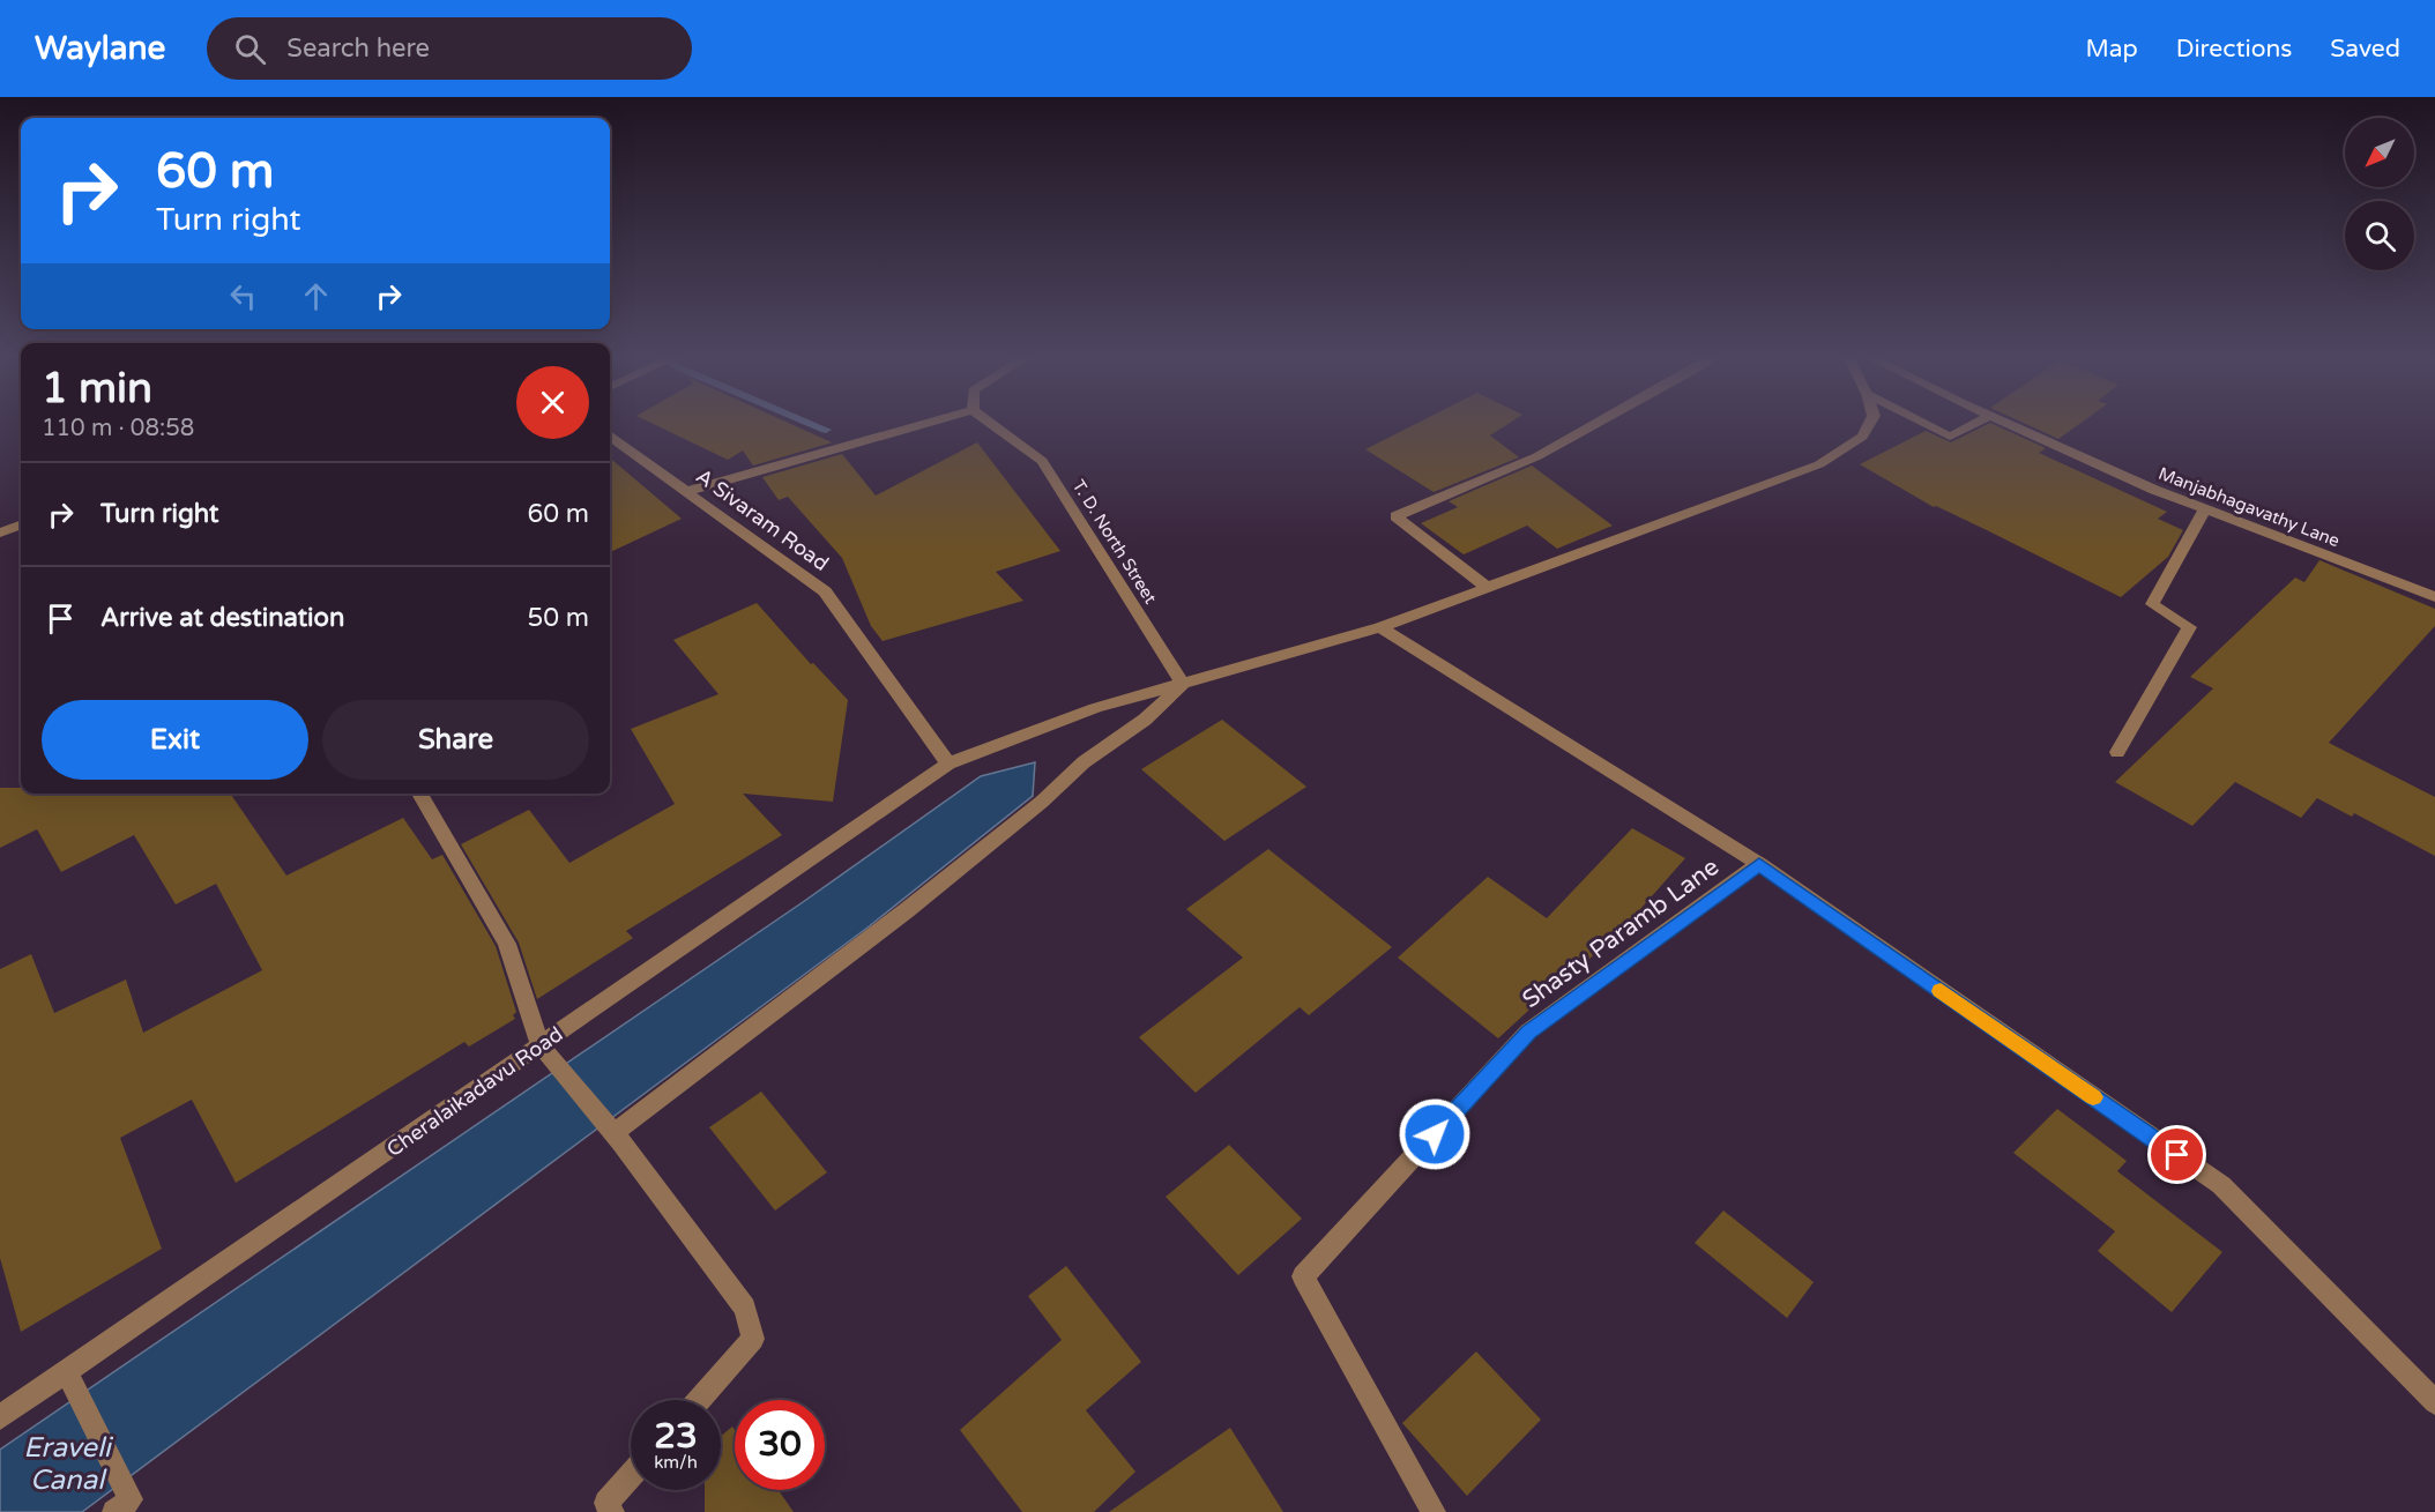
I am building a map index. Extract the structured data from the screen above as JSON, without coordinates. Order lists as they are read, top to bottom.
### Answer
{
  "streets": {
    "street": [
      "Manjabhagavathy Lane",
      "A Sivaram Road",
      "T. D. North Street",
      "Shasty Paramb Lane",
      "Cheralaikadavu Road"
    ]
  },
  "crossings": [
    ["A Sivaram Road", "Cheralaikadavu Road"],
    ["T. D. North Street", "Cheralaikadavu Road"]
  ],
  "water": ["Eraveli Canal"],
  "north": "bottom left",
  "page": {
    "header": "Waylane",
    "search": "Search here",
    "nav": ["Map", "Directions", "Saved"],
    "turn": ["60 m", "Turn right"],
    "heading": ["1 min", "110 m · 08:58"],
    "list": [
      {
        "name": "Turn right",
        "value": "60 m"
      },
      {
        "name": "Arrive at destination",
        "value": "50 m"
      }
    ],
    "buttons": ["Exit", "Share"],
    "speed": "23 km/h",
    "limit": "30"
  }
}
